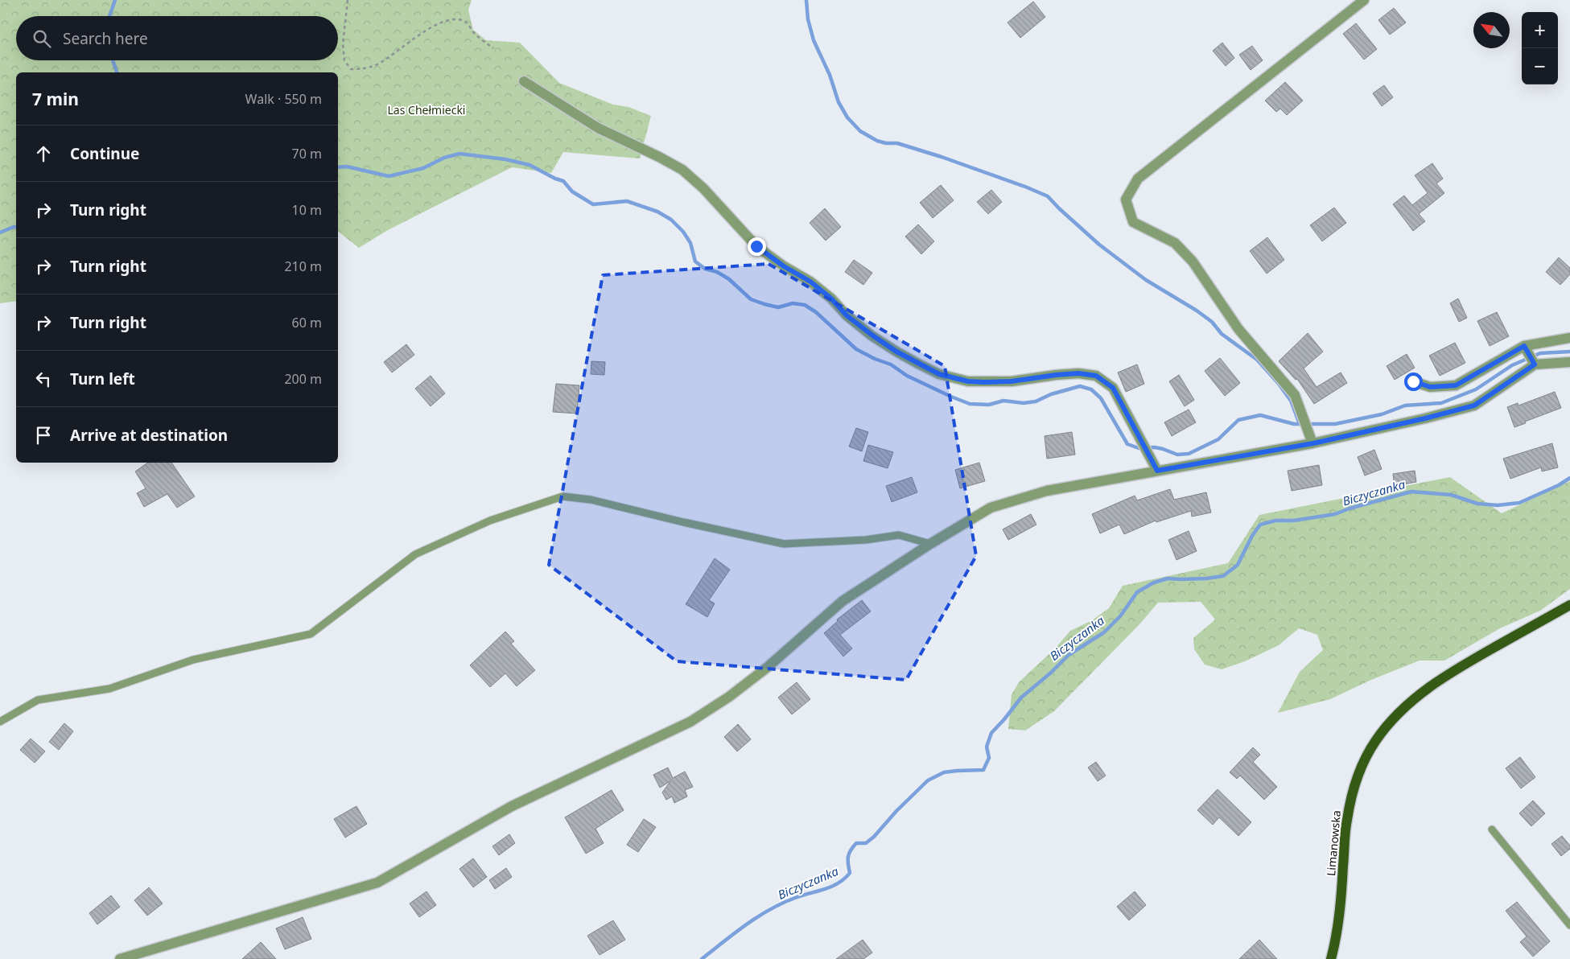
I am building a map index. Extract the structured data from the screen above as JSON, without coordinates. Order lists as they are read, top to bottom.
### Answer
{
  "streets": {
    "main road": ["Limanowska"]
  },
  "water": ["Biczyczanka"],
  "parks": ["Las Chełmiecki"],
  "north": "top left",
  "page": {
    "map_buttons": ["+", "−"],
    "search": "Search here",
    "heading": ["7 min", "Walk · 550 m"],
    "list": [
      ["Continue", "70 m"],
      ["Turn right", "10 m"],
      ["Turn right", "210 m"],
      ["Turn right", "60 m"],
      ["Turn left", "200 m"],
      "Arrive at destination"
    ]
  }
}
